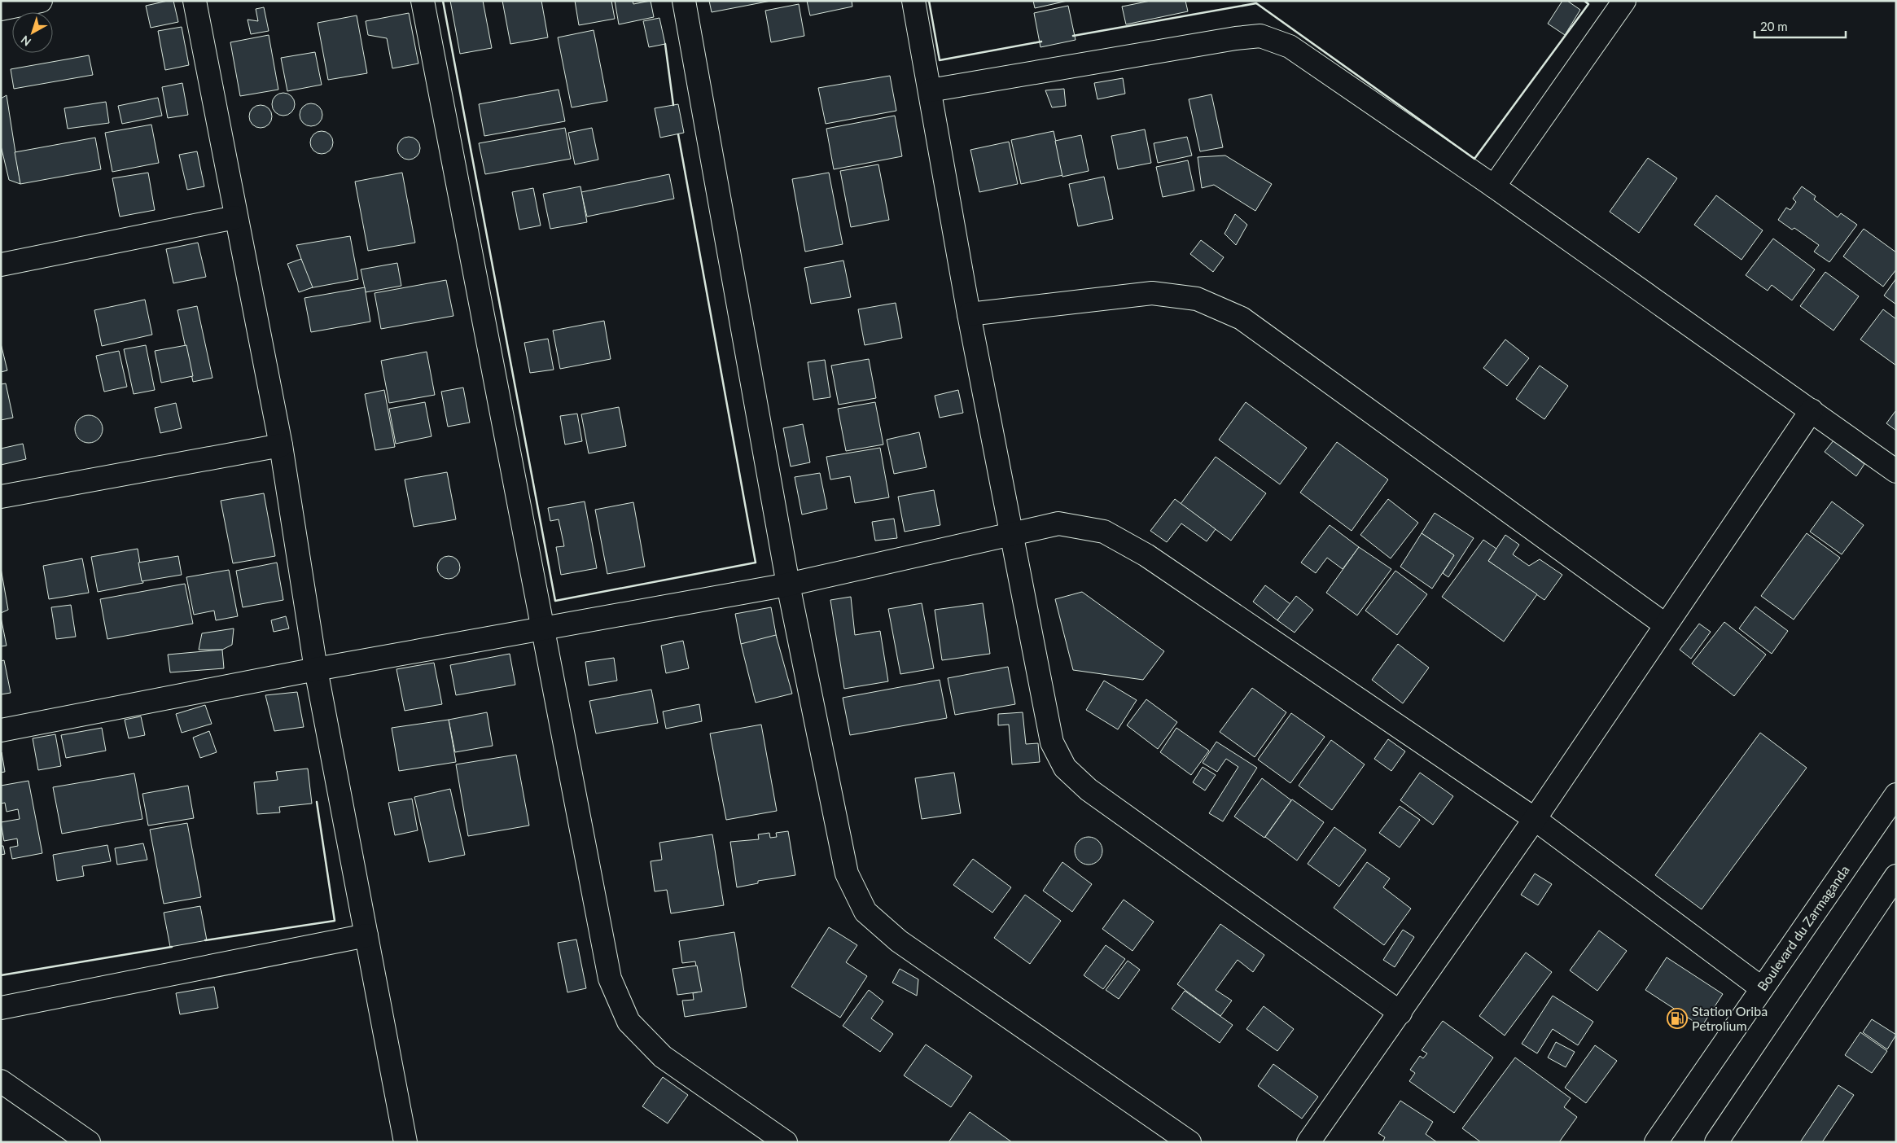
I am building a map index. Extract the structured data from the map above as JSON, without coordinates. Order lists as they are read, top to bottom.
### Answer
{
  "streets": {
    "street": ["Boulevard du Zarmaganda"]
  },
  "places": {
    "fuel station": ["Station Oriba Petrolium"]
  },
  "scale_bar": "20 m",
  "north": "bottom left"
}
